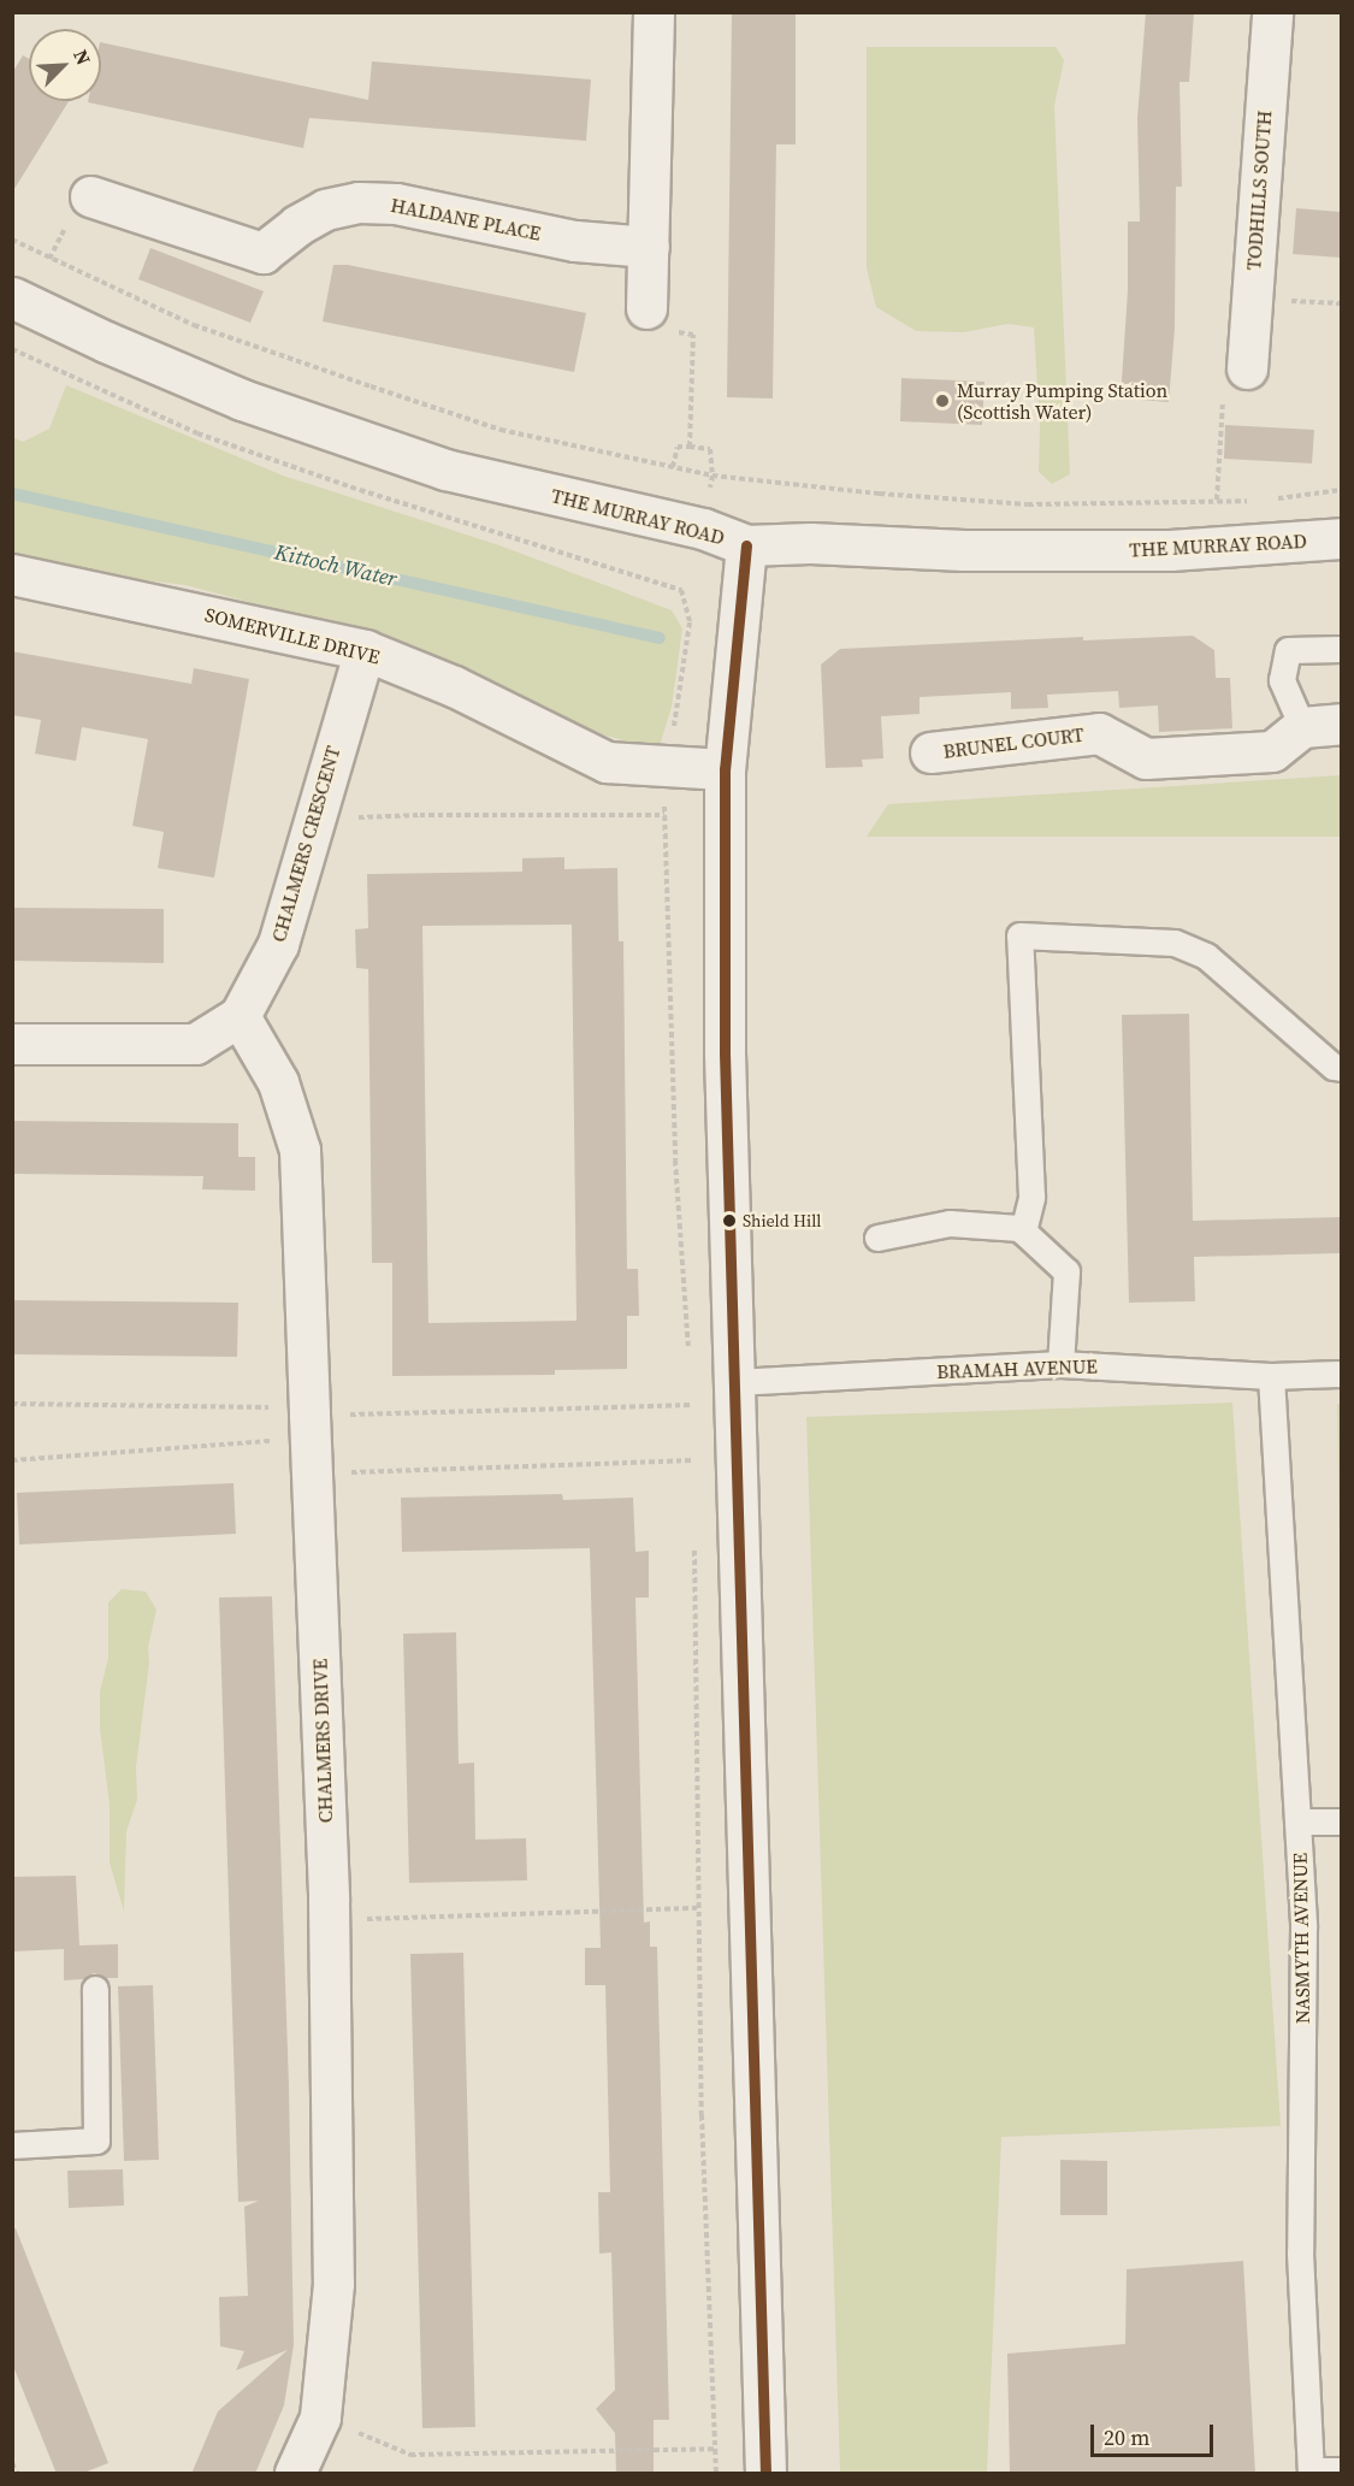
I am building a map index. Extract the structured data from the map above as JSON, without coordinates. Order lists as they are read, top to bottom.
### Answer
{
  "streets": {
    "street": [
      "TODHILLS SOUTH",
      "HALDANE PLACE",
      "THE MURRAY ROAD",
      "SOMERVILLE DRIVE",
      "BRUNEL COURT",
      "CHALMERS CRESCENT",
      "CHALMERS DRIVE"
    ],
    "lane": ["BRAMAH AVENUE", "NASMYTH AVENUE"]
  },
  "crossings": [
    ["SOMERVILLE DRIVE", "CHALMERS CRESCENT"],
    ["CHALMERS CRESCENT", "CHALMERS DRIVE"],
    ["BRAMAH AVENUE", "NASMYTH AVENUE"]
  ],
  "water": ["Kittoch Water"],
  "places": ["Murray Pumping Station (Scottish Water)", "Shield Hill"],
  "scale_bar": "20 m",
  "north": "top right"
}
